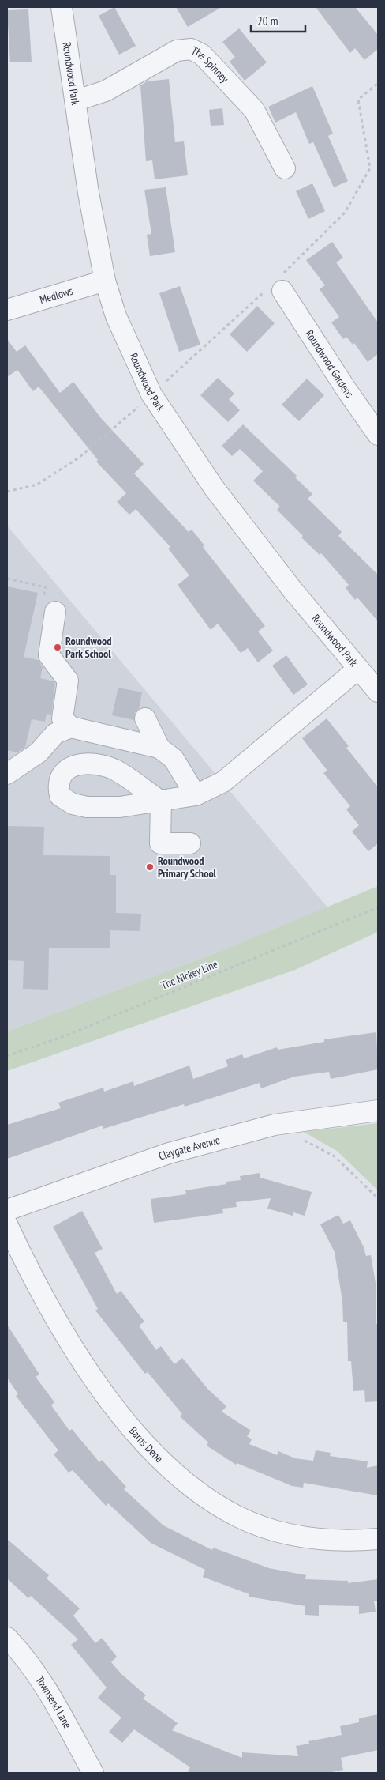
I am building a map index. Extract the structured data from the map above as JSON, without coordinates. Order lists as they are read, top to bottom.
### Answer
{
  "streets": {
    "street": [
      "The Spinney",
      "Roundwood Park",
      "Medlows",
      "Roundwood Gardens",
      "Claygate Avenue",
      "Barns Dene",
      "Townsend Lane"
    ],
    "path": ["The Nickey Line"]
  },
  "crossings": [
    ["The Spinney", "Roundwood Park"],
    ["Roundwood Park", "Medlows"]
  ],
  "places": ["Roundwood Park School", "Roundwood Primary School"],
  "scale_bar": "20 m"
}
